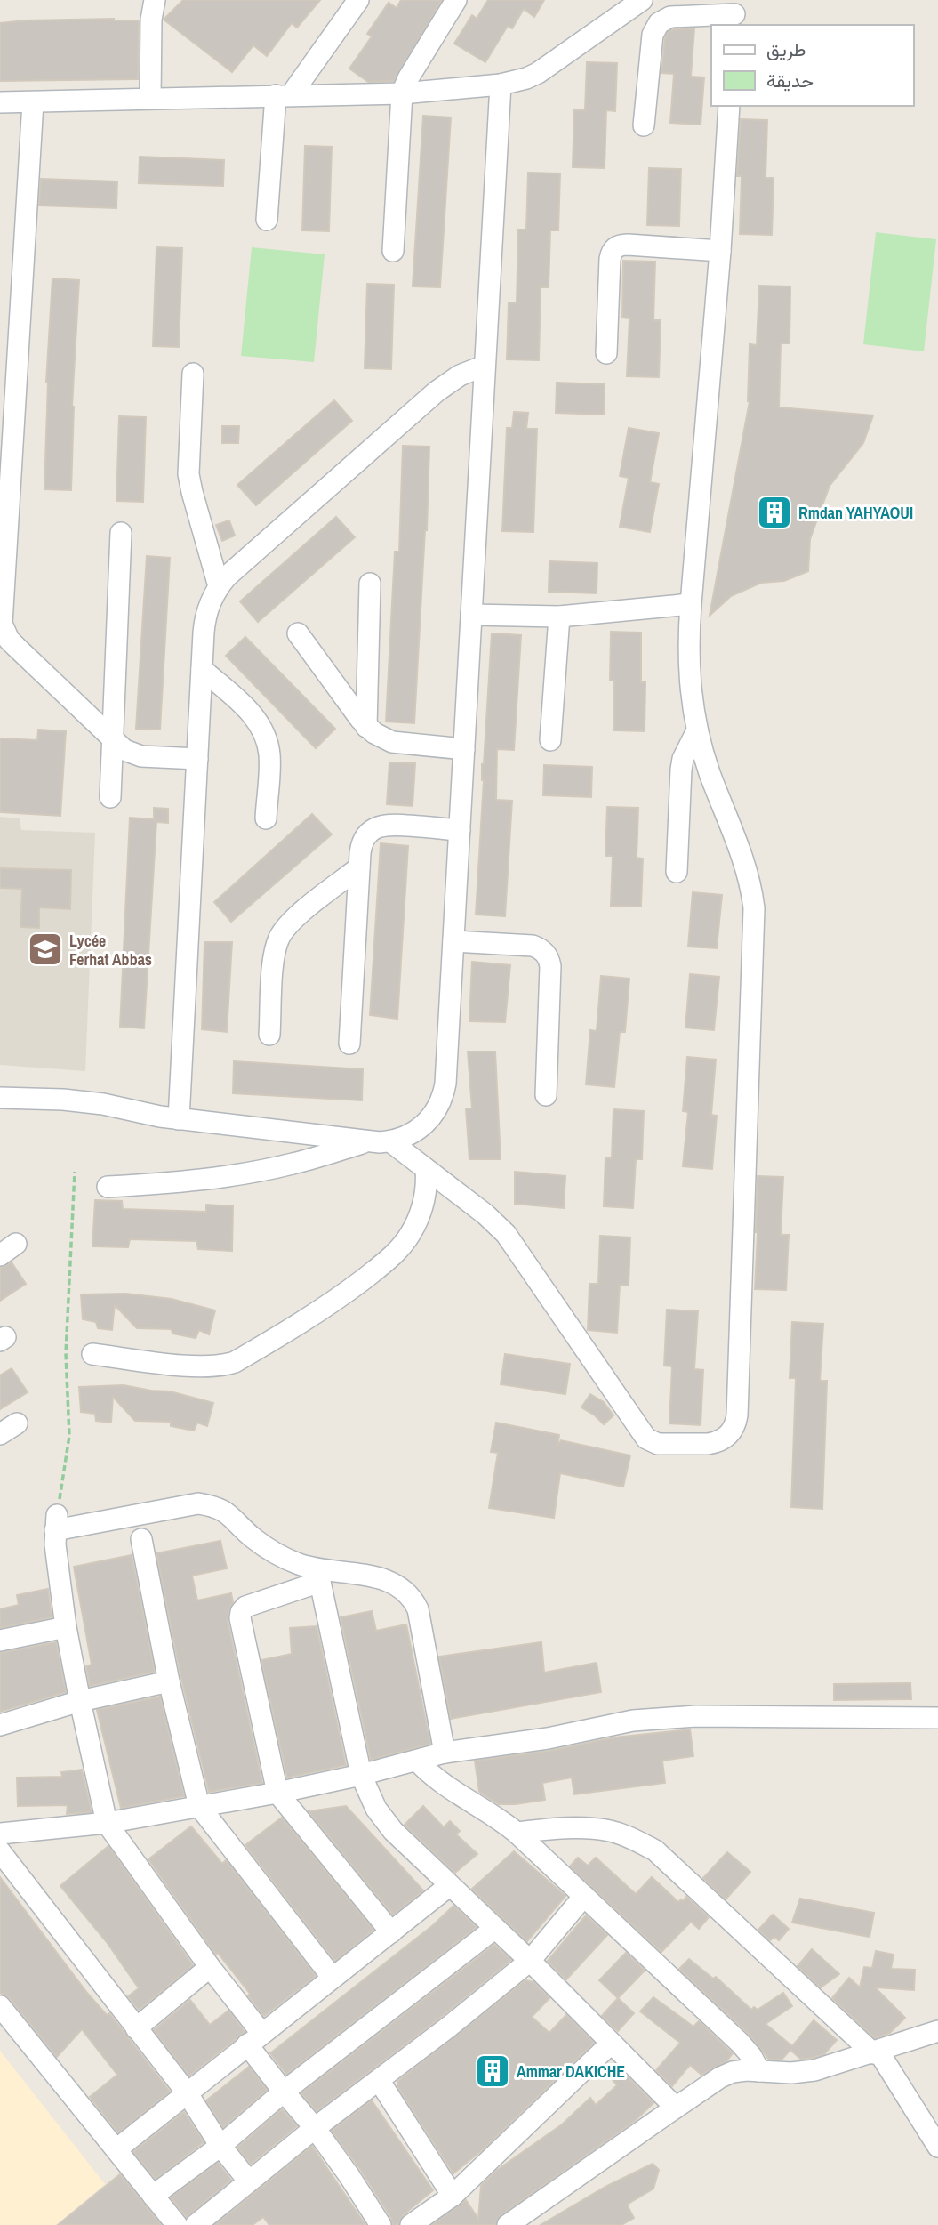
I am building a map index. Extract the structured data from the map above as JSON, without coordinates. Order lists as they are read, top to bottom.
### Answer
{
  "places": {
    "building": ["Rmdan YAHYAOUI", "Ammar DAKICHE"],
    "school or university": ["Lycée Ferhat Abbas"]
  },
  "legend": ["طريق", "حديقة"]
}
